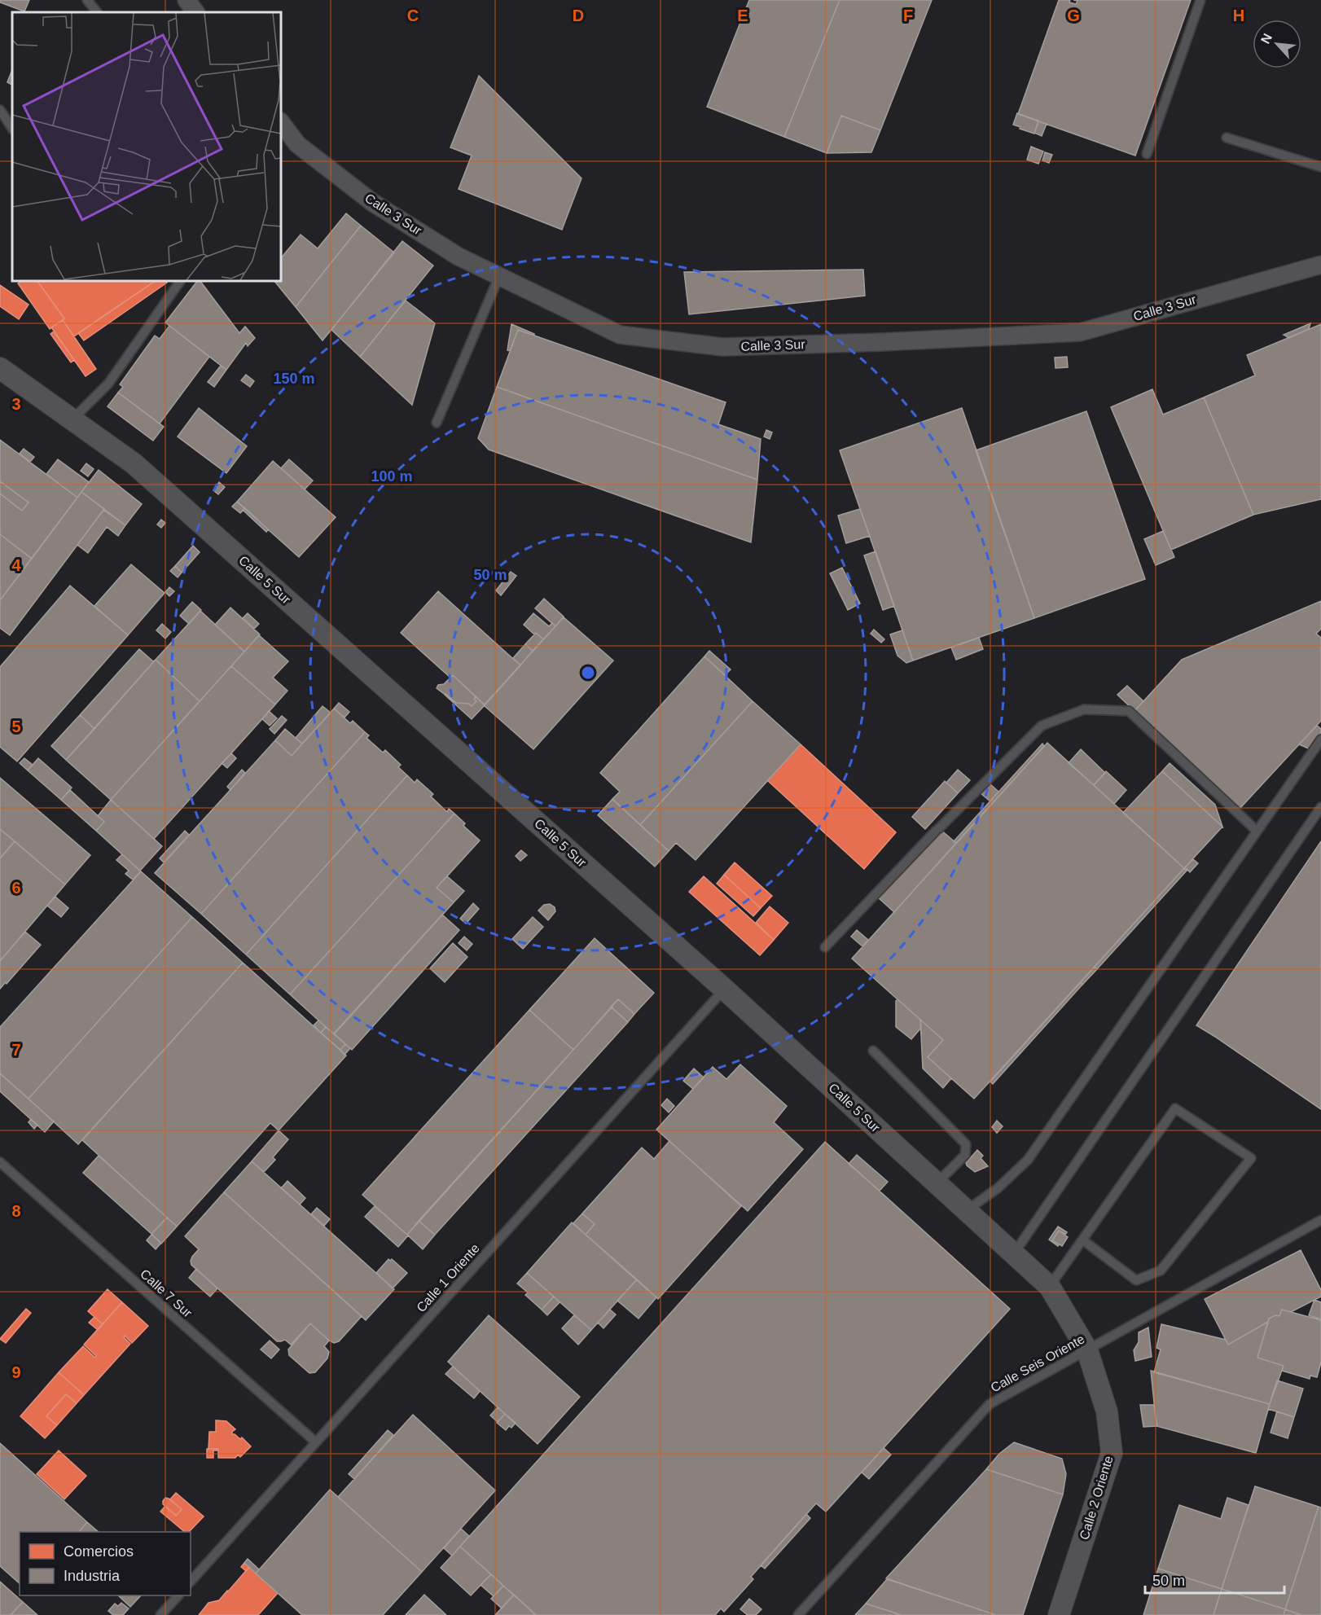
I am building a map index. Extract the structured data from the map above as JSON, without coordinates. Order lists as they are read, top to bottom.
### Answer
{
  "streets": {
    "street": ["Calle 3 Sur", "Calle 5 Sur", "Calle 2 Oriente"],
    "lane": ["Calle 1 Oriente", "Calle 7 Sur", "Calle Seis Oriente"]
  },
  "crossings": [
    ["Calle 5 Sur", "Calle 1 Oriente"],
    ["Calle 5 Sur", "Calle Seis Oriente"],
    ["Calle 5 Sur", "Calle 2 Oriente"],
    ["Calle 1 Oriente", "Calle 7 Sur"],
    ["Calle Seis Oriente", "Calle 2 Oriente"]
  ],
  "legend": ["Comercios", "Industria"],
  "scale_bar": "50 m",
  "north": "top left",
  "grid": {
    "columns": [
      "C",
      "D",
      "E",
      "F",
      "G",
      "H"
    ],
    "rows": [
      "3",
      "4",
      "5",
      "6",
      "7",
      "8",
      "9"
    ]
  },
  "rings": ["150 m", "100 m", "50 m"]
}
